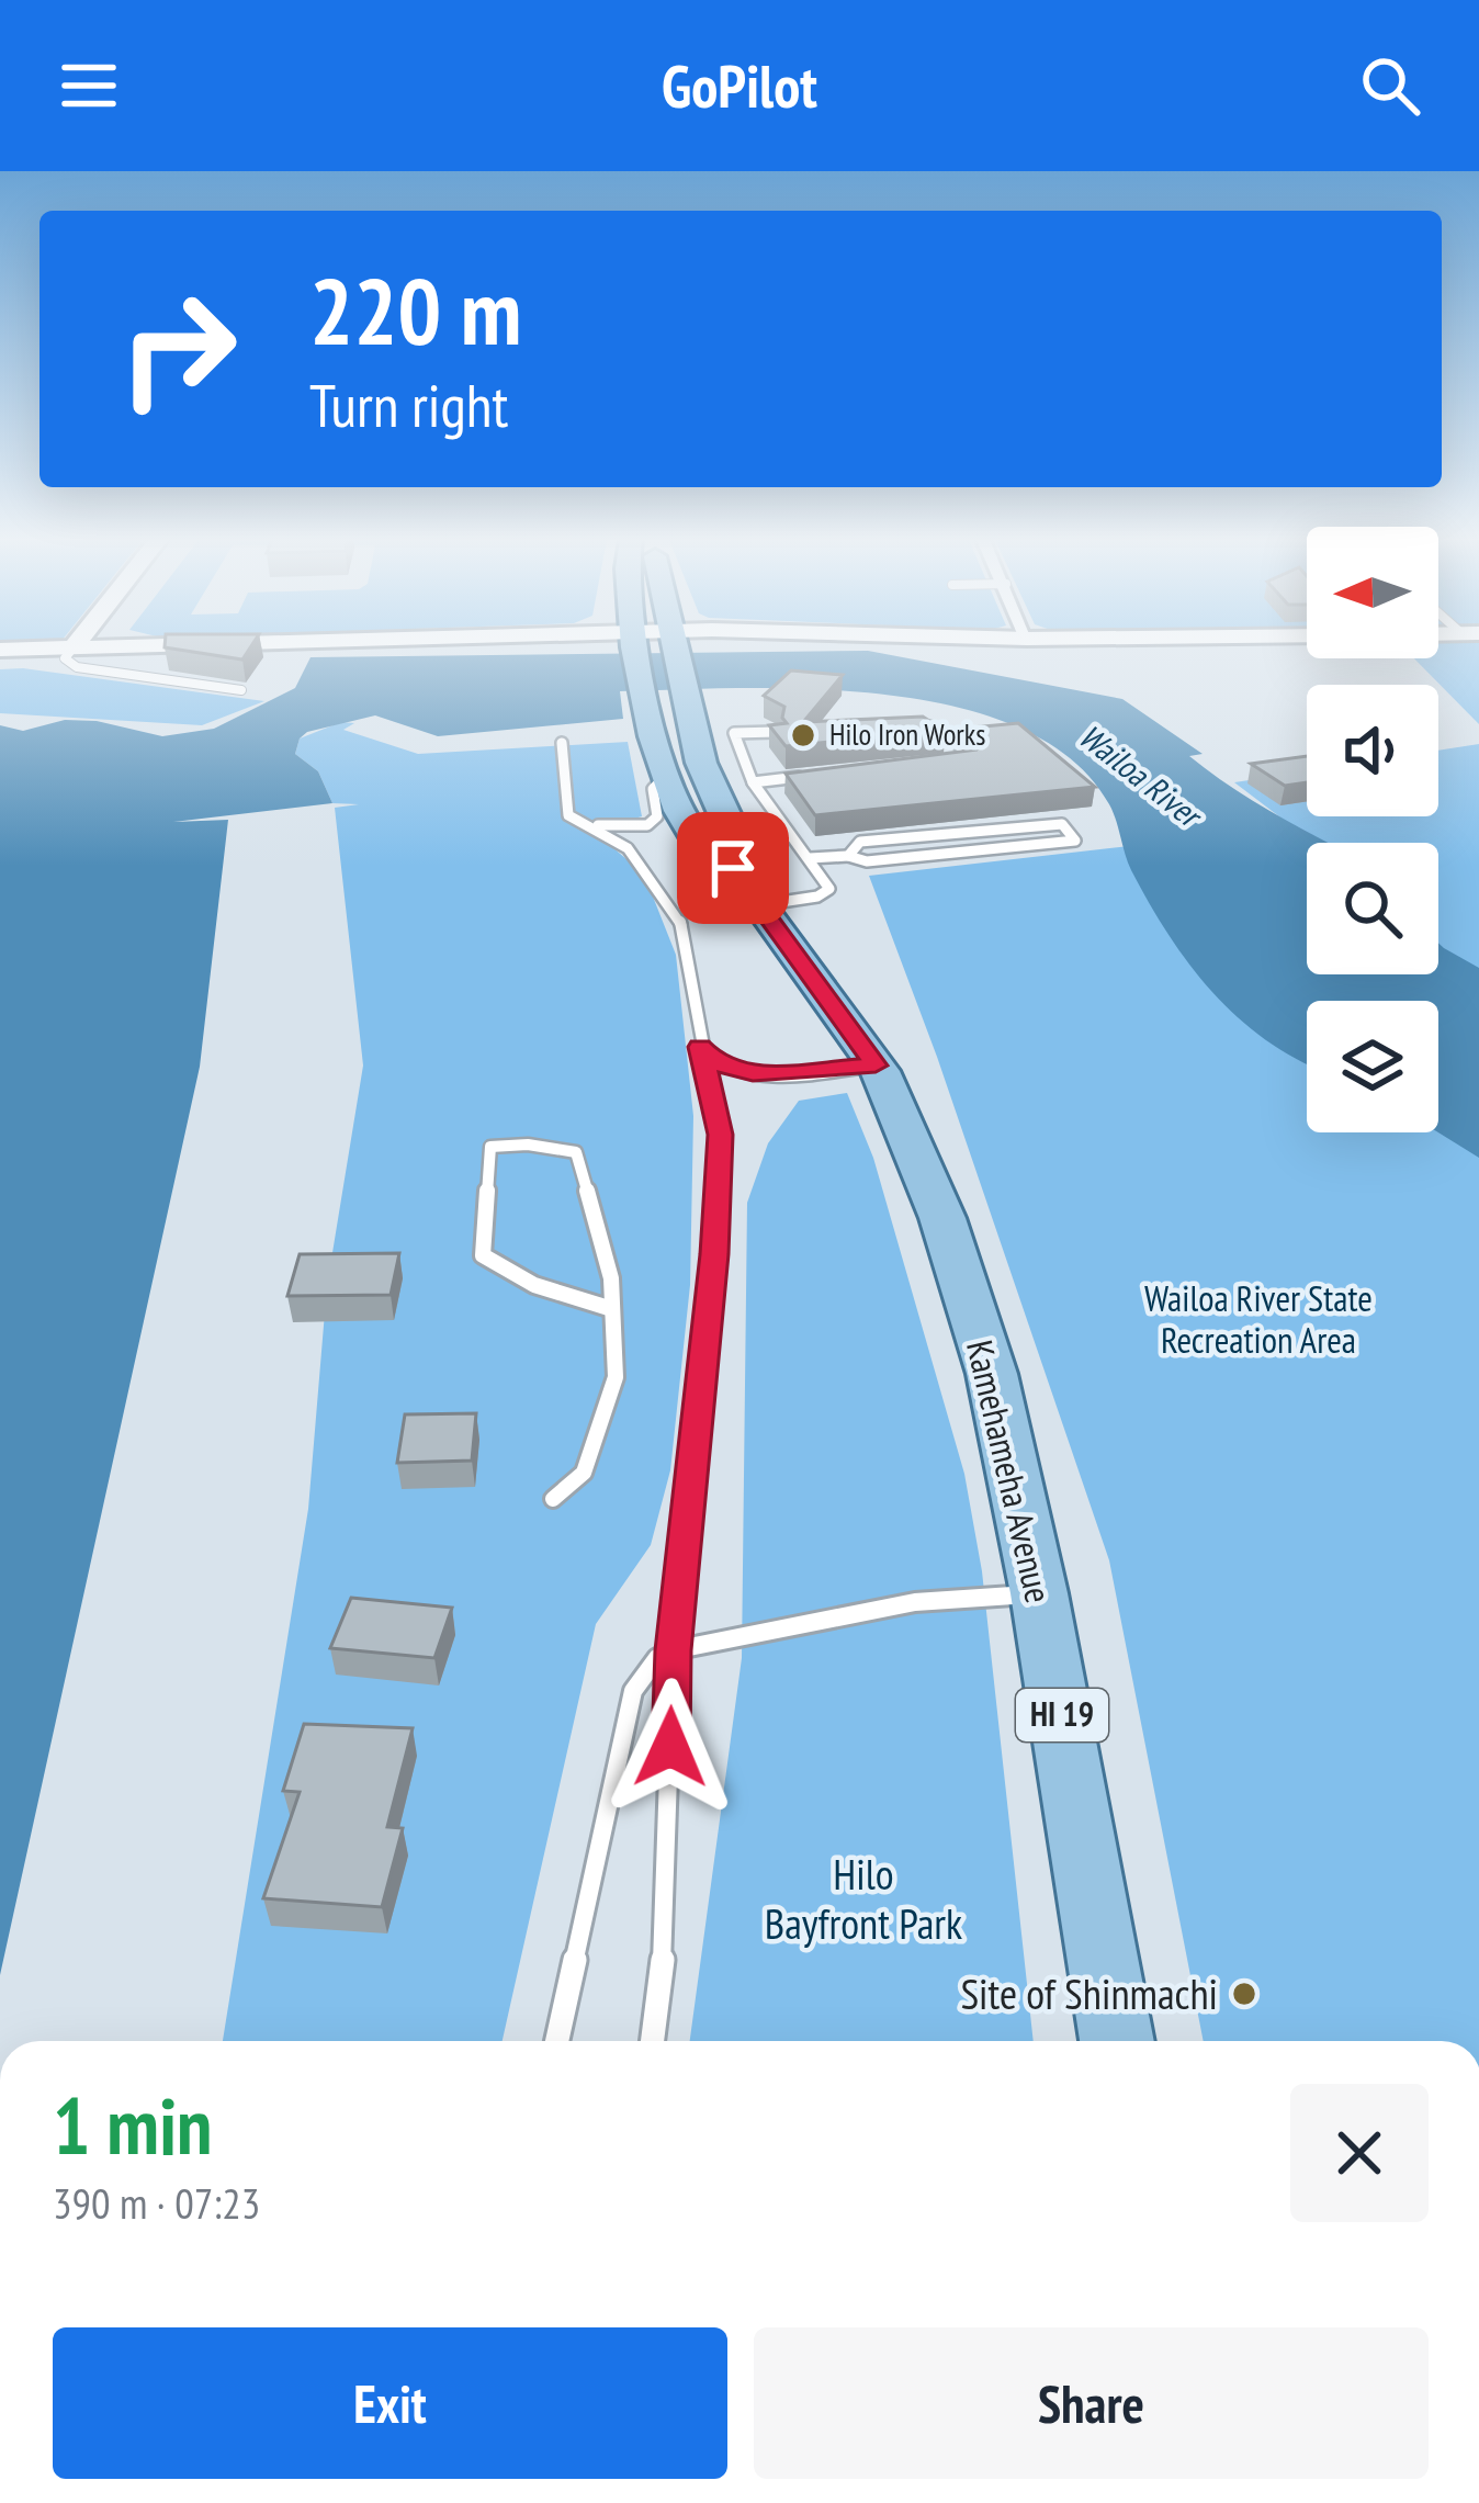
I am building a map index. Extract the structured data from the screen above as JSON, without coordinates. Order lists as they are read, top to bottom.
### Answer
{
  "streets": {
    "main road": ["Kamehameha Avenue", "HI 19"]
  },
  "water": ["Wailoa River"],
  "parks": ["Wailoa River State Recreation Area", "Hilo Bayfront Park"],
  "places": ["Hilo Iron Works", "Site of Shinmachi"],
  "north": "left",
  "page": {
    "header": "GoPilot",
    "turn": ["220 m", "Turn right"],
    "heading": ["1 min", "390 m · 07:23"],
    "buttons": ["Exit", "Share"]
  }
}
